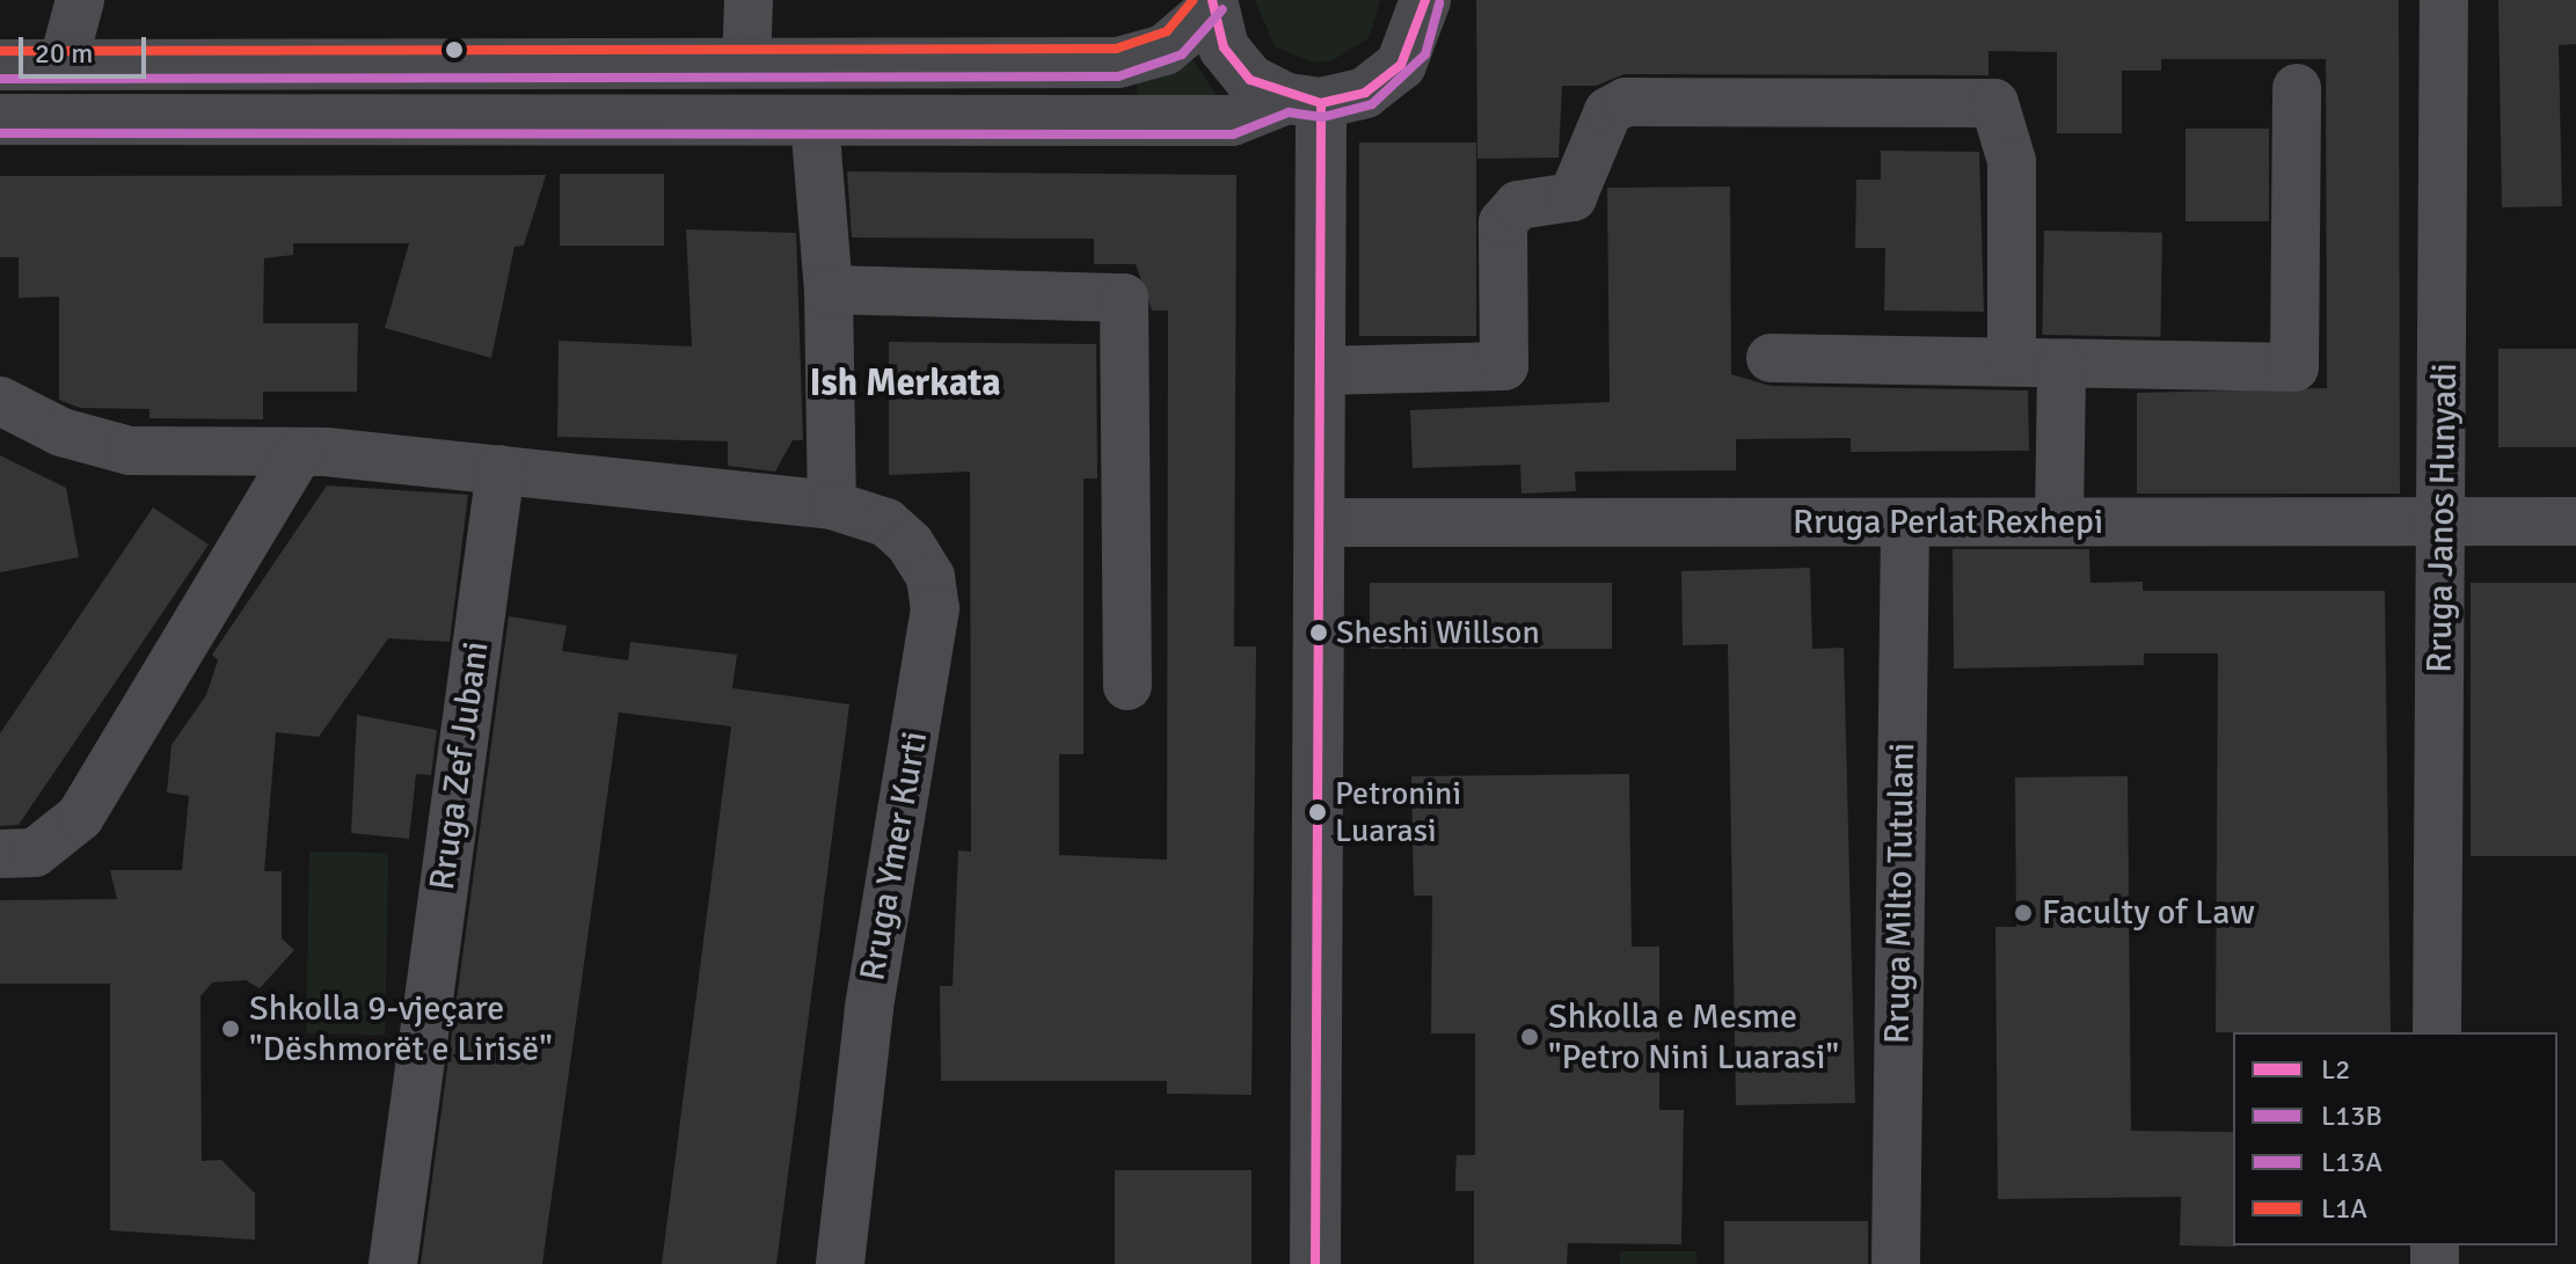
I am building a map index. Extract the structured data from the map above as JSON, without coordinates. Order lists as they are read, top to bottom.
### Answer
{
  "streets": {
    "street": [
      "Rruga Janos Hunyadi",
      "Rruga Perlat Rexhepi",
      "Rruga Zef Jubani",
      "Rruga Ymer Kurti",
      "Rruga Milto Tutulani"
    ]
  },
  "crossings": [
    ["Rruga Janos Hunyadi", "Rruga Perlat Rexhepi"],
    ["Rruga Perlat Rexhepi", "Rruga Milto Tutulani"],
    ["Rruga Zef Jubani", "Rruga Ymer Kurti"]
  ],
  "districts": ["Ish Merkata"],
  "places": [
    "Sheshi Willson",
    "Petronini Luarasi",
    "Faculty of Law",
    "Shkolla 9-vjeçare \"Dëshmorët e Lirisë\"",
    "Shkolla e Mesme \"Petro Nini Luarasi\""
  ],
  "lines": [
    "transit line L2",
    "transit line L1A",
    "transit line L13B",
    "transit line L13A"
  ],
  "legend": [
    "L2",
    "L13B",
    "L13A",
    "L1A"
  ],
  "scale_bar": "20 m"
}
